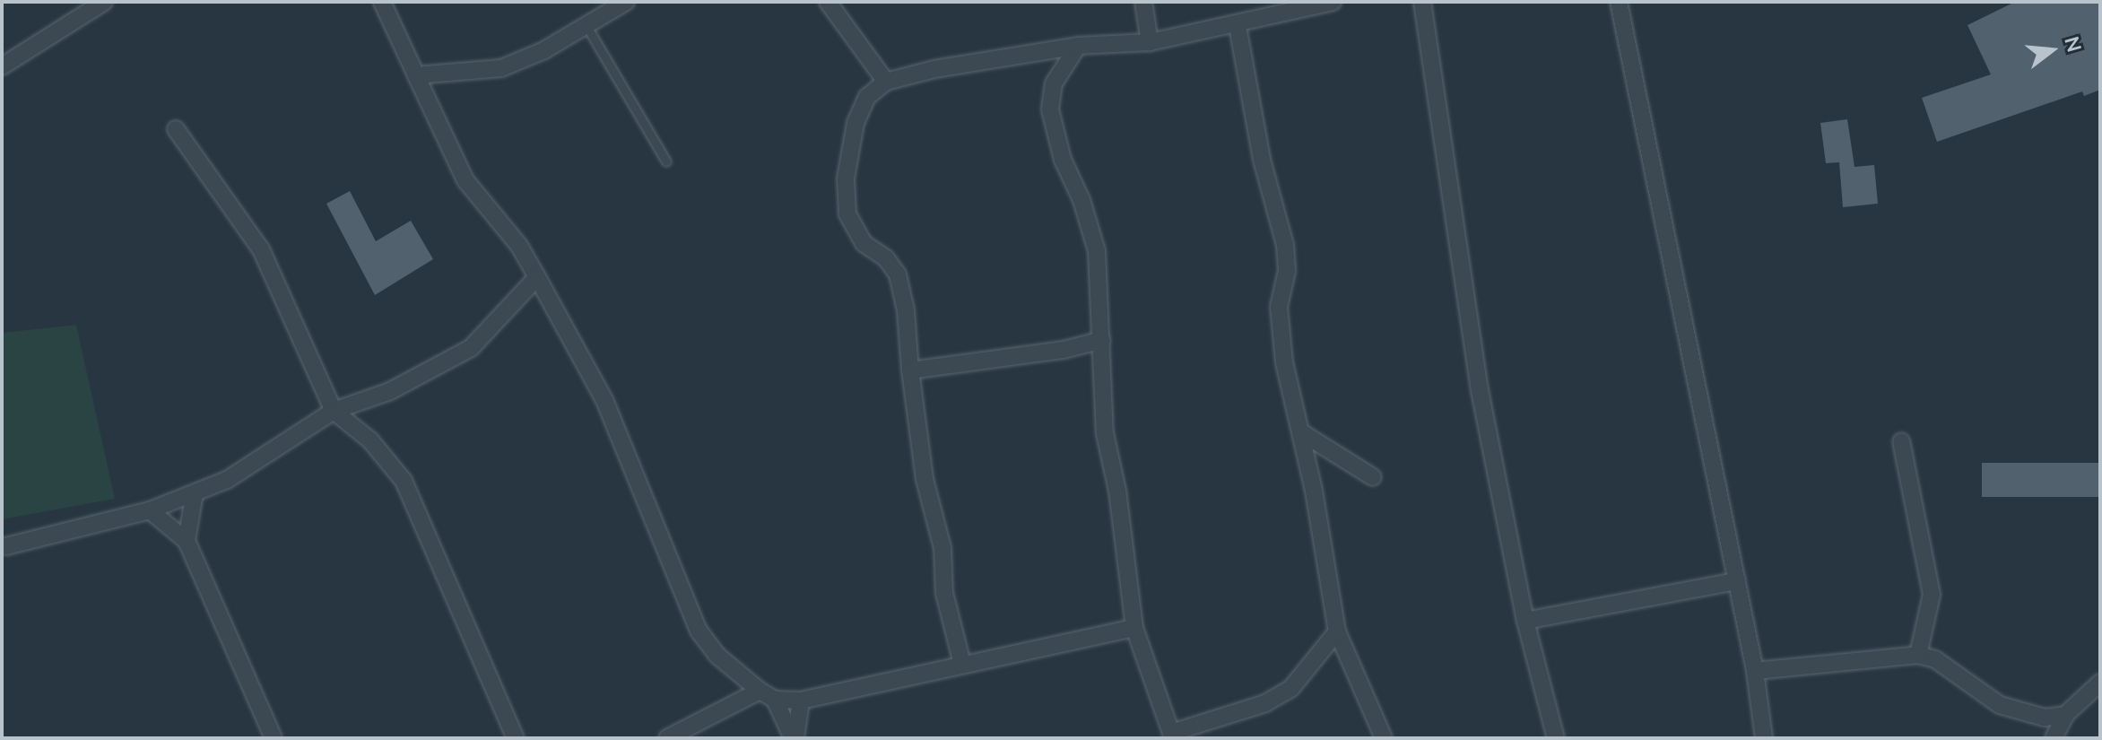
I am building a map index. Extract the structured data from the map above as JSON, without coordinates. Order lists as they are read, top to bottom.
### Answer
{
  "north": "right"
}
